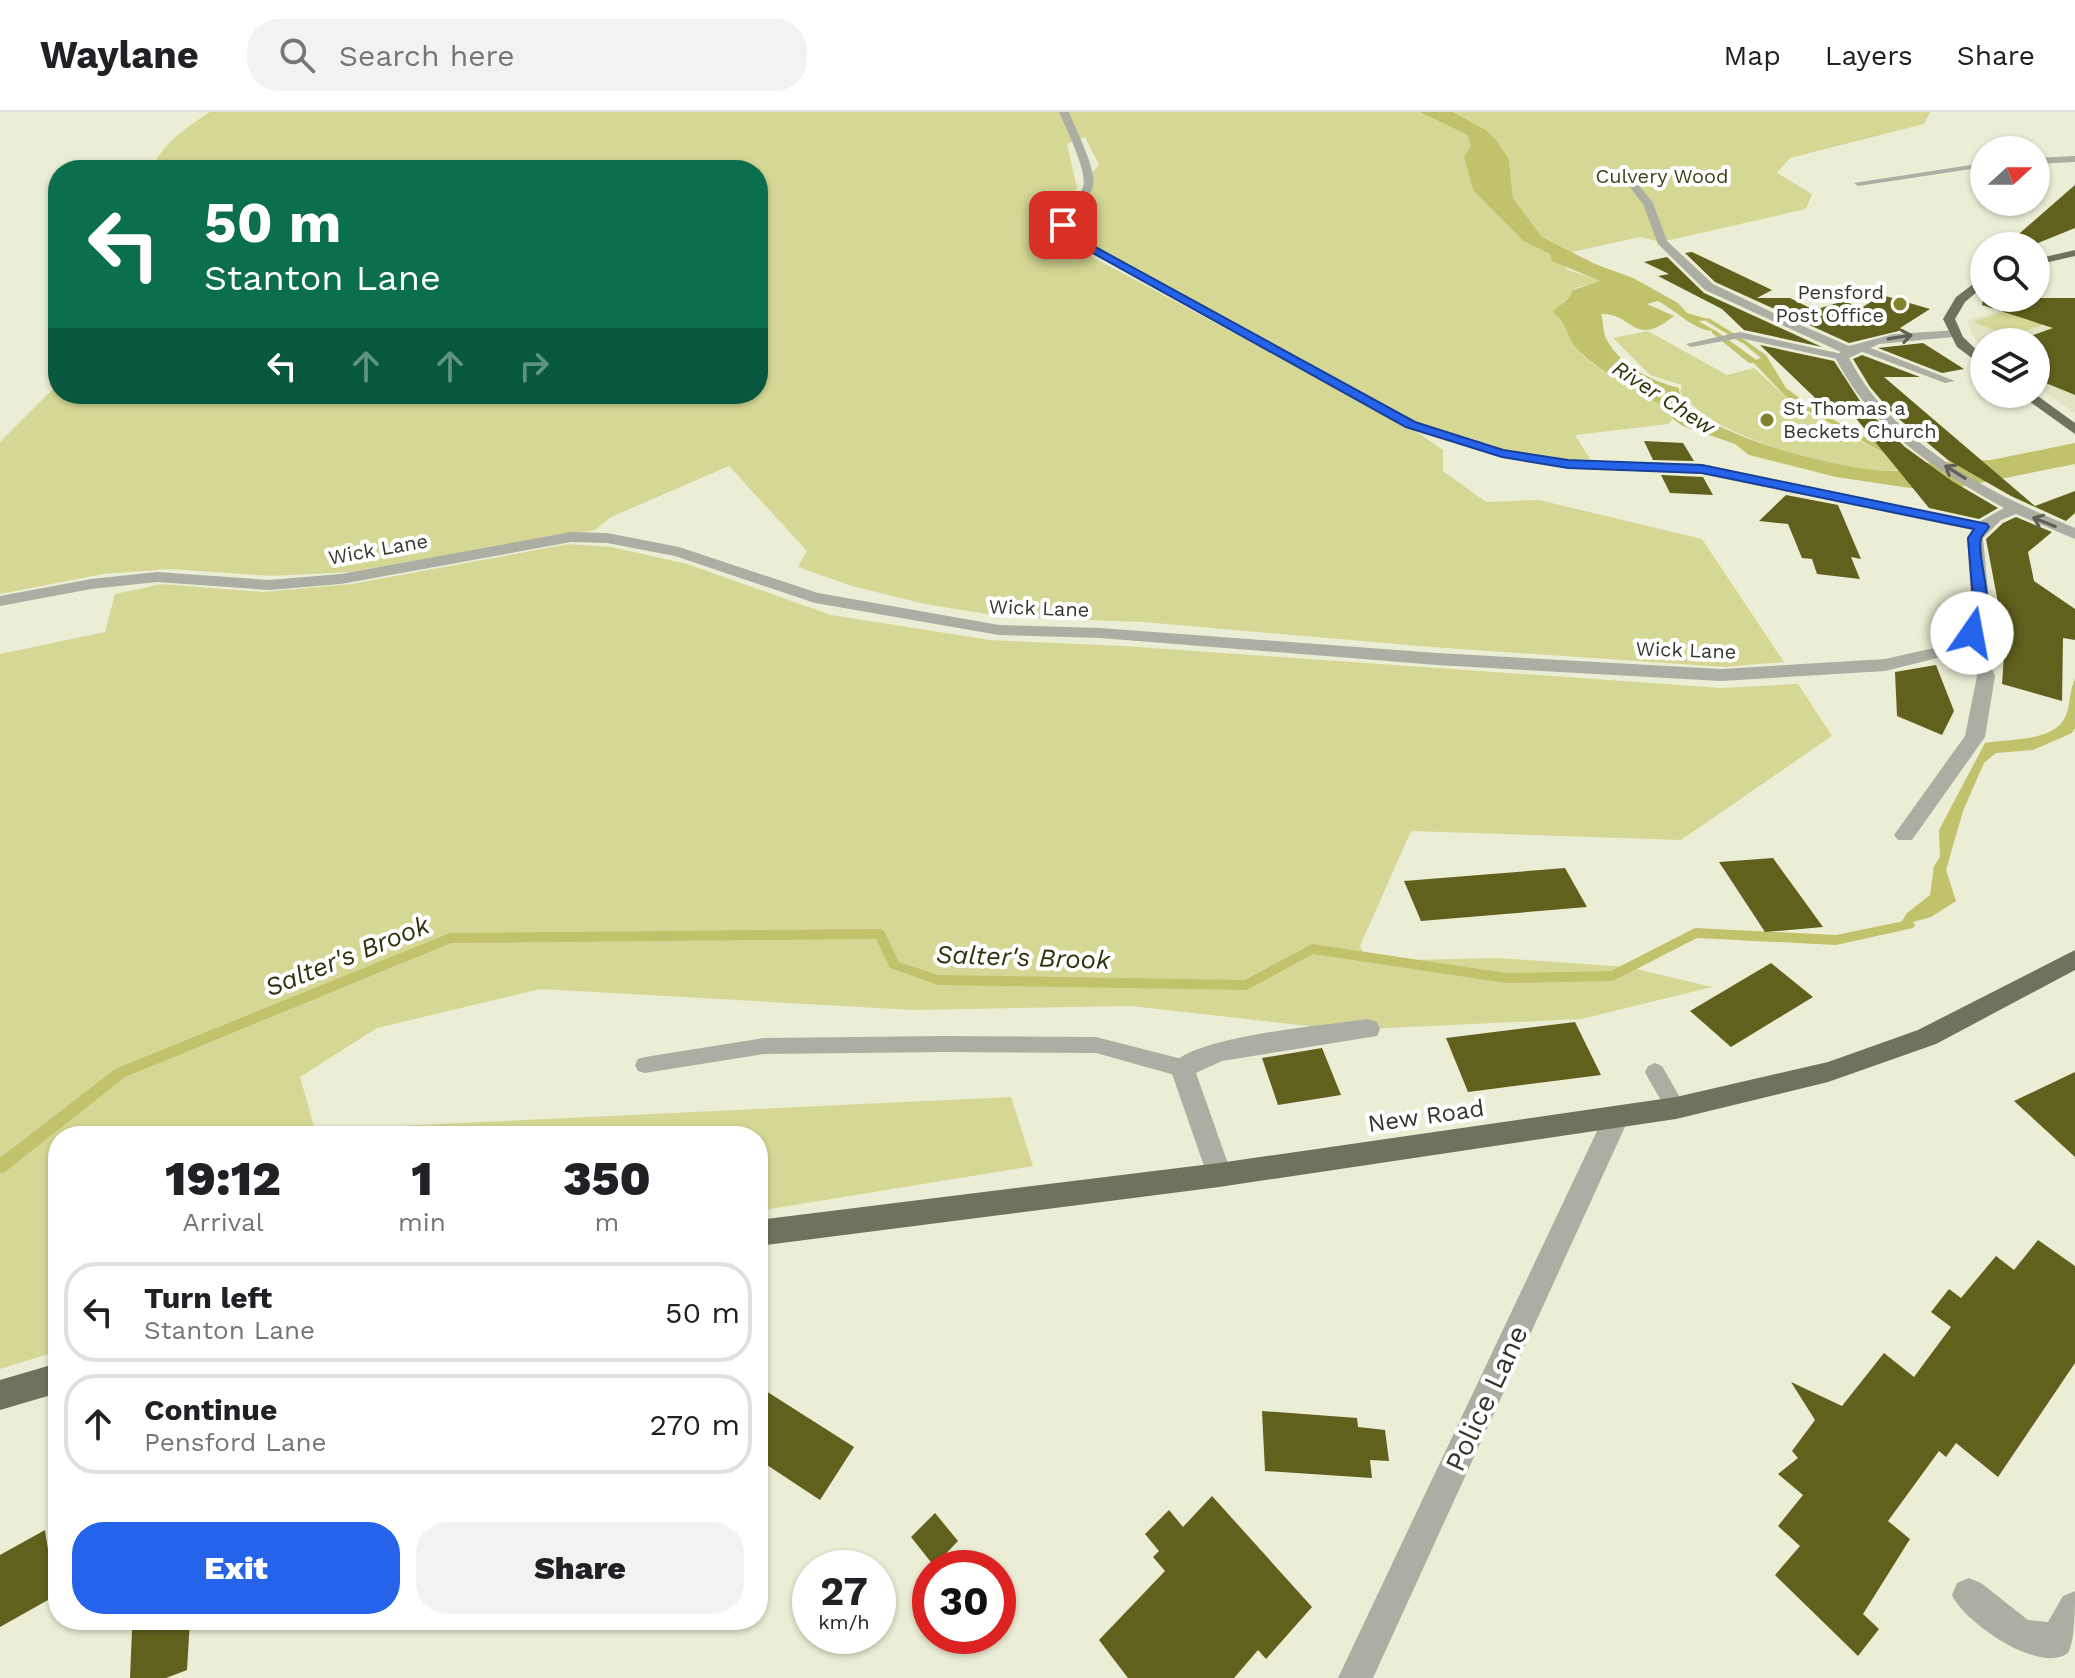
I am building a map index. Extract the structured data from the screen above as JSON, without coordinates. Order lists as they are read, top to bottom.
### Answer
{
  "streets": {
    "highway": ["New Road"],
    "street": ["Wick Lane", "Police Lane"]
  },
  "crossings": [
    ["New Road", "Police Lane"]
  ],
  "water": ["River Chew", "Salter's Brook"],
  "parks": ["Culvery Wood"],
  "places": ["Pensford Post Office", "St Thomas a Beckets Church"],
  "north": "right",
  "page": {
    "header": "Waylane",
    "search": "Search here",
    "nav": ["Map", "Layers", "Share"],
    "turn": ["50 m", "Stanton Lane"],
    "eta": [
      "19:12",
      "Arrival",
      "1",
      "min",
      "350",
      "m"
    ],
    "list": [
      {
        "name": "Turn left",
        "note": "Stanton Lane",
        "value": "50 m"
      },
      {
        "name": "Continue",
        "note": "Pensford Lane",
        "value": "270 m"
      }
    ],
    "buttons": ["Exit", "Share"],
    "speed": "27 km/h",
    "limit": "30"
  }
}
